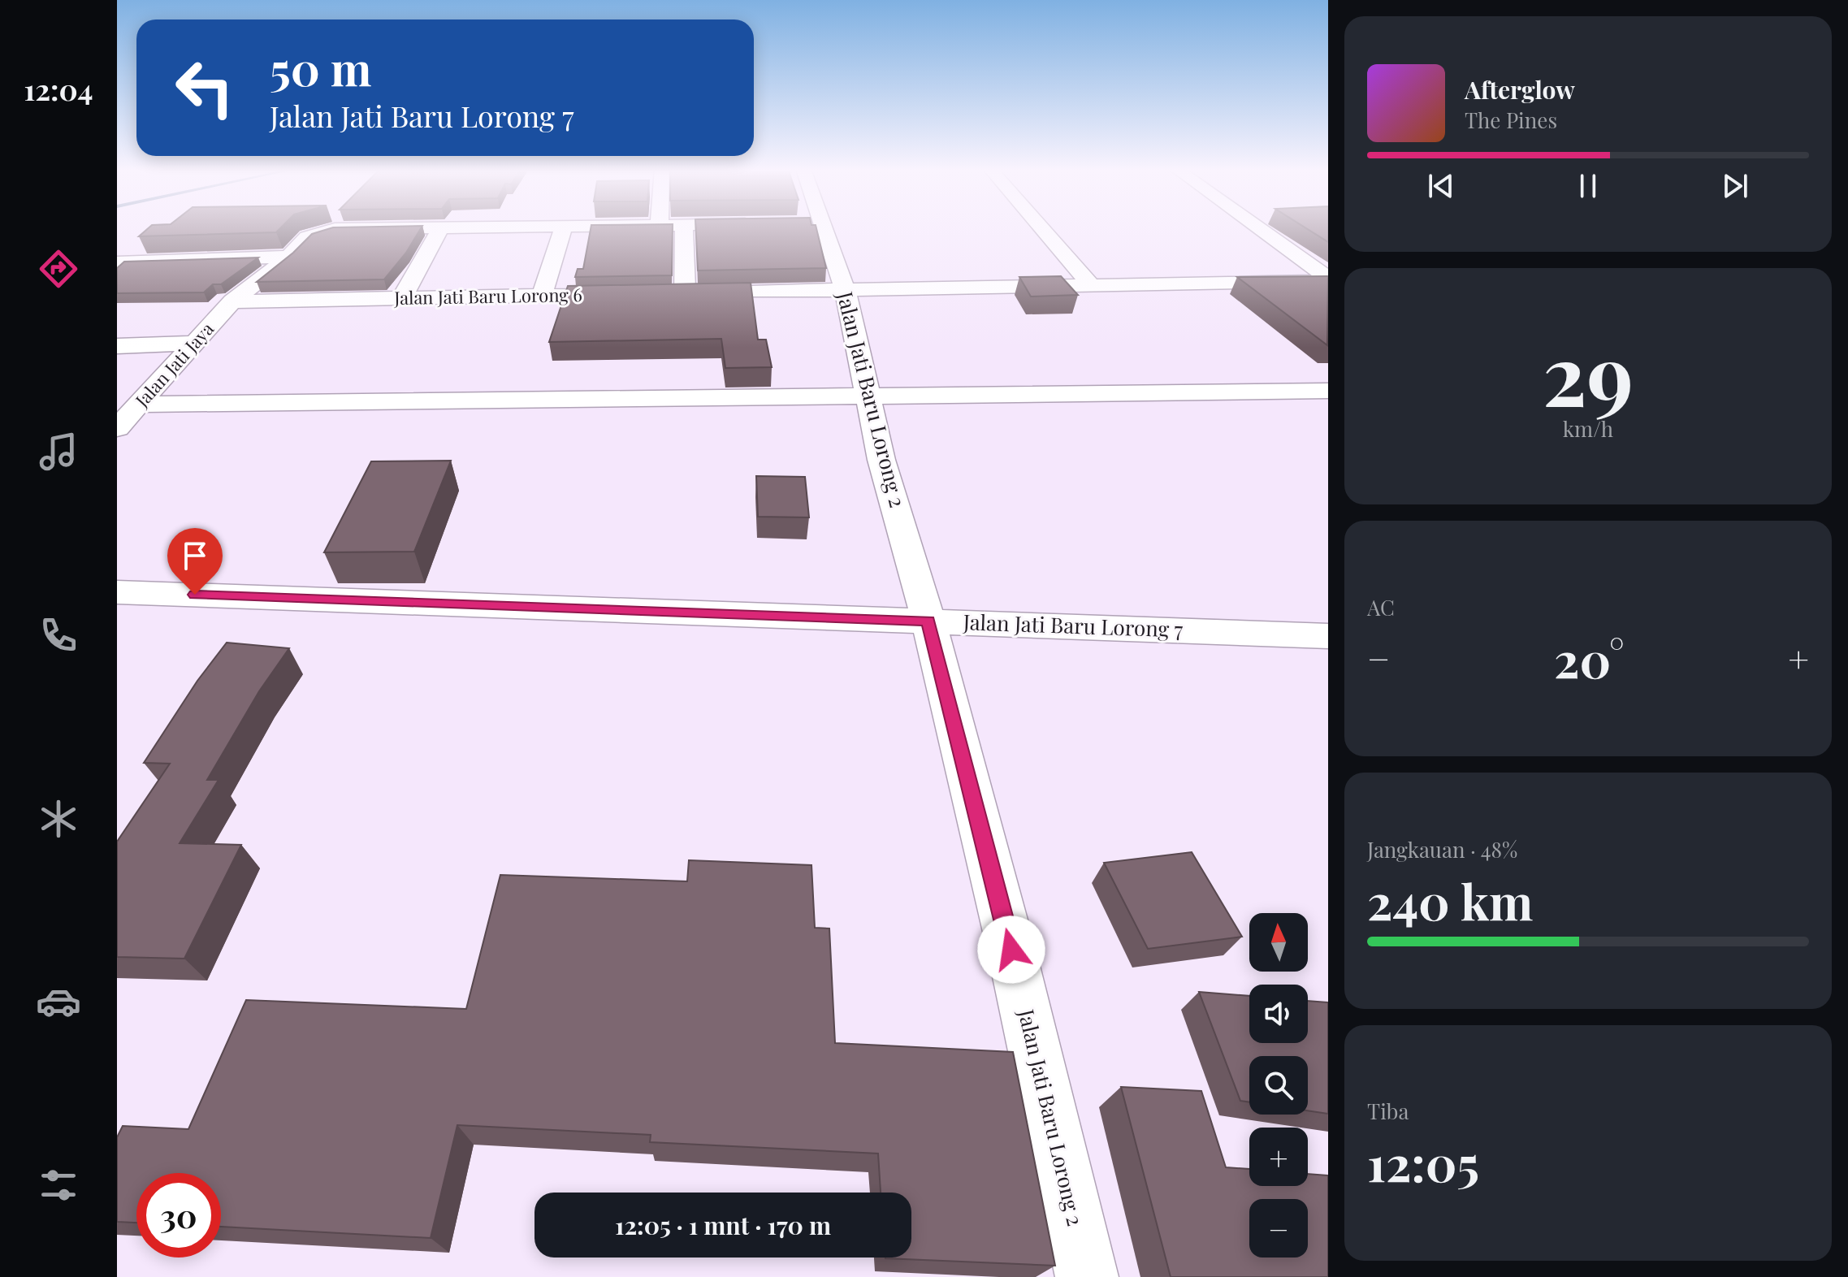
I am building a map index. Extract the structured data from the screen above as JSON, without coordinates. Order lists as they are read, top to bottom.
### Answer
{
  "streets": {
    "street": [
      "Jalan Jati Baru Lorong 6",
      "Jalan Jati Jaya",
      "Jalan Jati Baru Lorong 2",
      "Jalan Jati Baru Lorong 7"
    ]
  },
  "crossings": [
    ["Jalan Jati Baru Lorong 6", "Jalan Jati Jaya"],
    ["Jalan Jati Baru Lorong 2", "Jalan Jati Baru Lorong 7"]
  ],
  "north": "top",
  "page": {
    "tabs": "12:04",
    "turn": ["50 m", "Jalan Jati Baru Lorong 7"],
    "song": ["Afterglow", "The Pines"],
    "tile": [
      ["29", "km/h"],
      "AC",
      ["Jangkauan · 48%", "240 km"],
      ["Tiba", "12:05"]
    ],
    "heat": ["−", "20°", "+"],
    "map_buttons": ["+", "−"],
    "limit": "30",
    "trip": "12:05 · 1 mnt · 170 m"
  }
}
